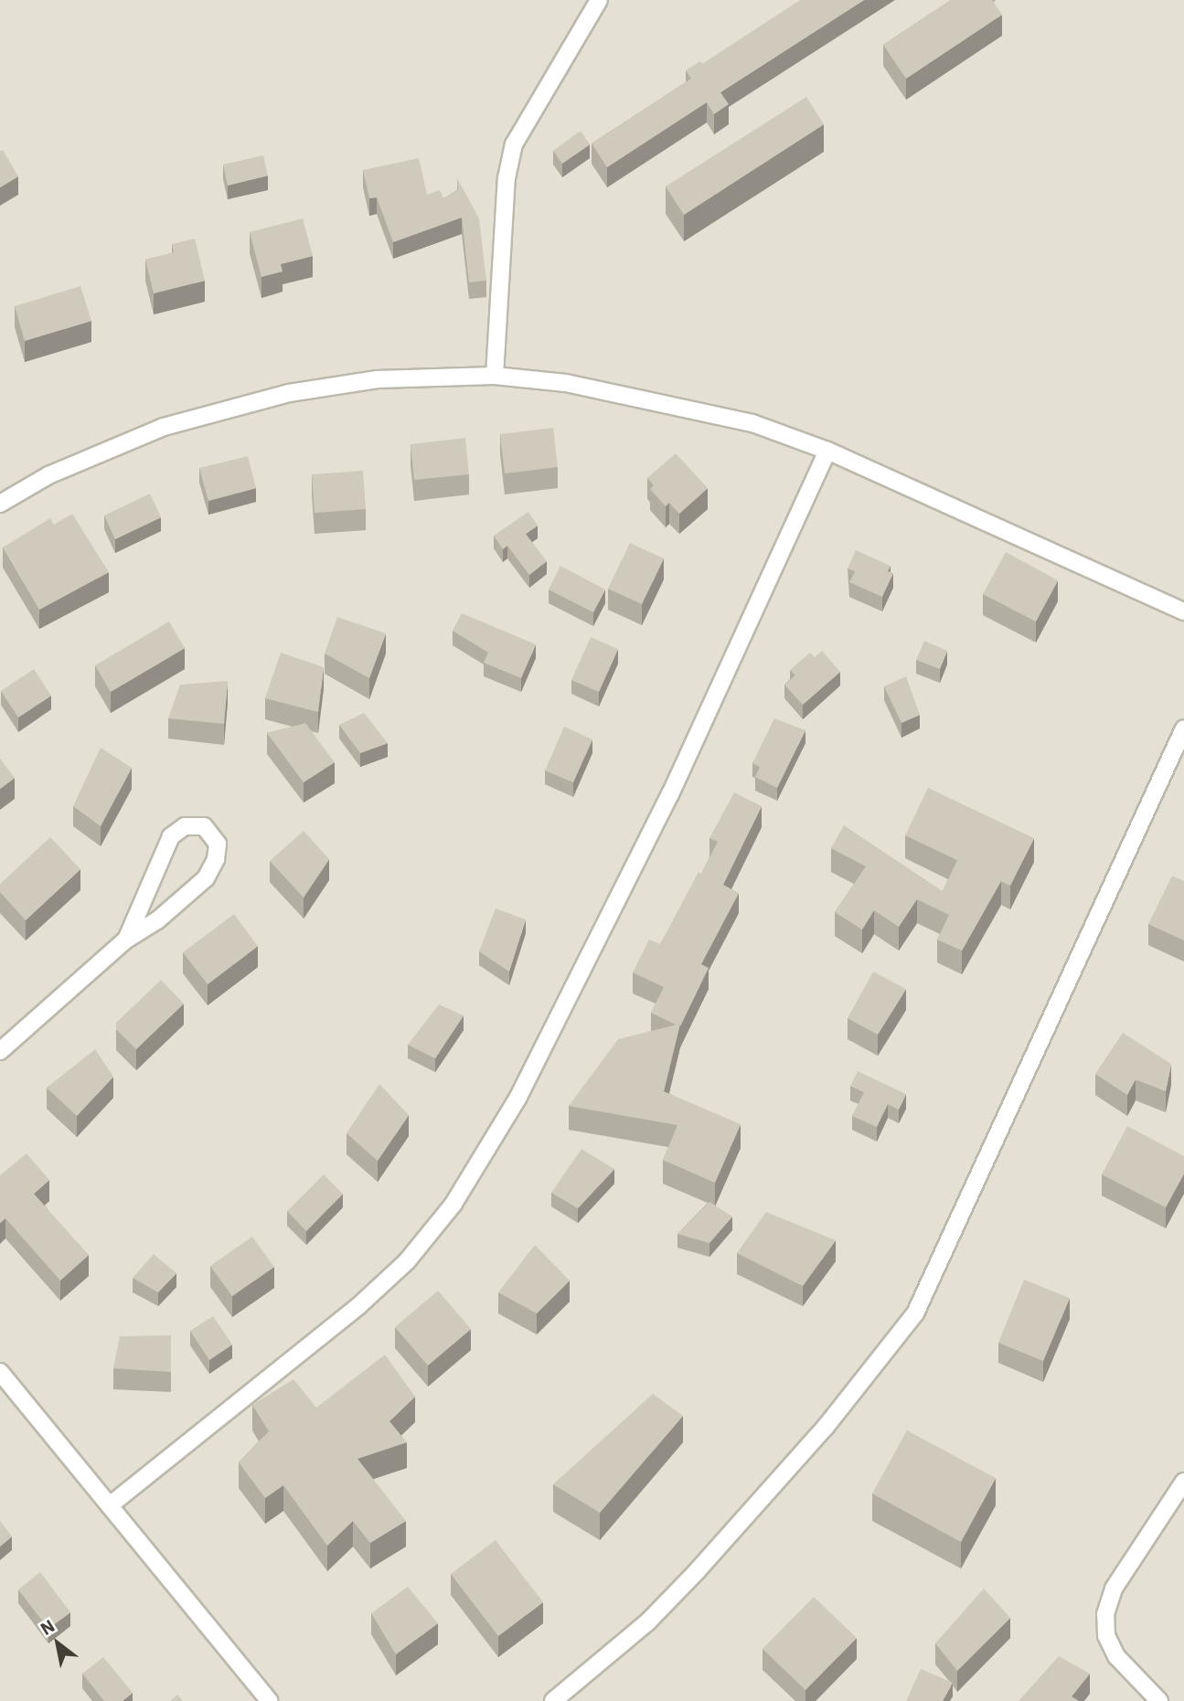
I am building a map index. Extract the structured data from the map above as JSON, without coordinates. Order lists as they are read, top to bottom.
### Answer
{
  "north": "top left"
}
